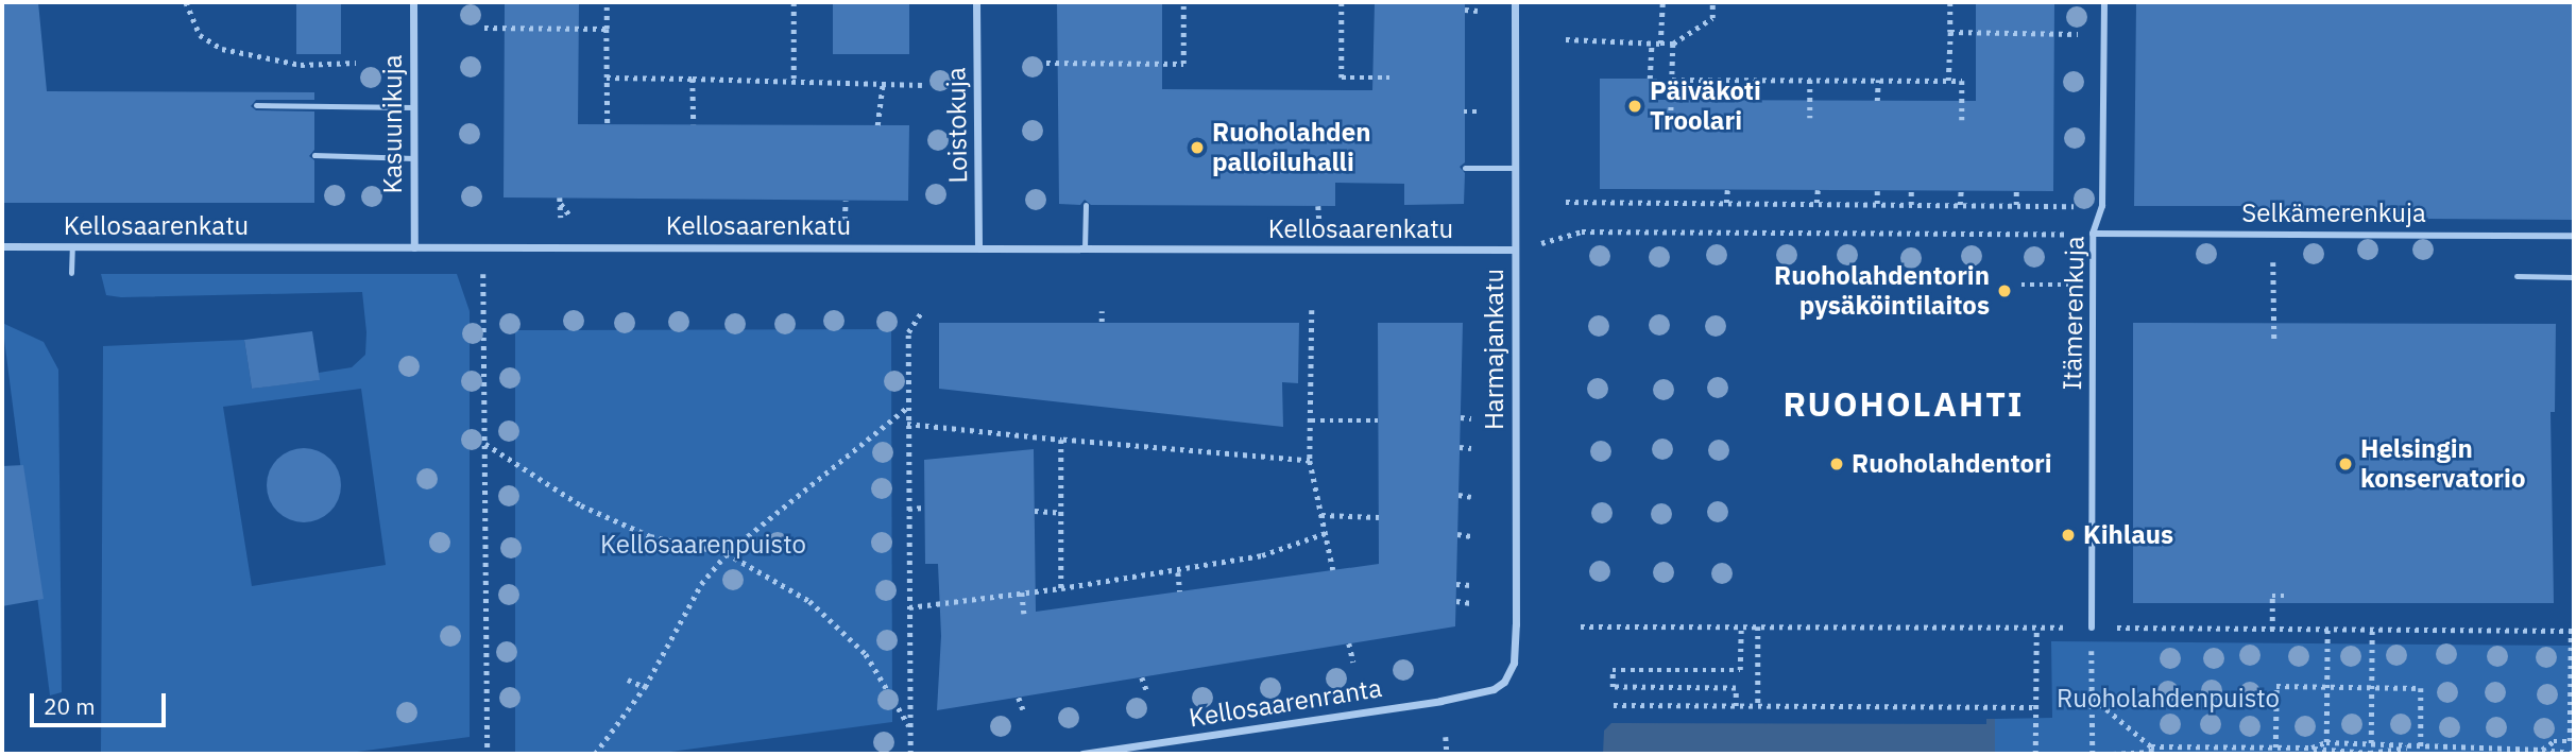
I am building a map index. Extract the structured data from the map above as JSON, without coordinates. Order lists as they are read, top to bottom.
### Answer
{
  "streets": {
    "street": [
      "Kasuunikuja",
      "Loistokuja",
      "Selkämerenkuja",
      "Kellosaarenkatu",
      "Itämerenkuja",
      "Harmajankatu",
      "Kellosaarenranta"
    ]
  },
  "crossings": [
    ["Kasuunikuja", "Kellosaarenkatu"],
    ["Loistokuja", "Kellosaarenkatu"],
    ["Selkämerenkuja", "Itämerenkuja"],
    ["Kellosaarenkatu", "Harmajankatu"],
    ["Harmajankatu", "Kellosaarenranta"]
  ],
  "districts": ["RUOHOLAHTI"],
  "parks": ["Kellosaarenpuisto", "Ruoholahdenpuisto"],
  "places": [
    "Päiväkoti Troolari",
    "Ruoholahden palloiluhalli",
    "Ruoholahdentorin pysäköintilaitos",
    "Ruoholahdentori",
    "Helsingin konservatorio",
    "Kihlaus"
  ],
  "scale_bar": "20 m"
}
